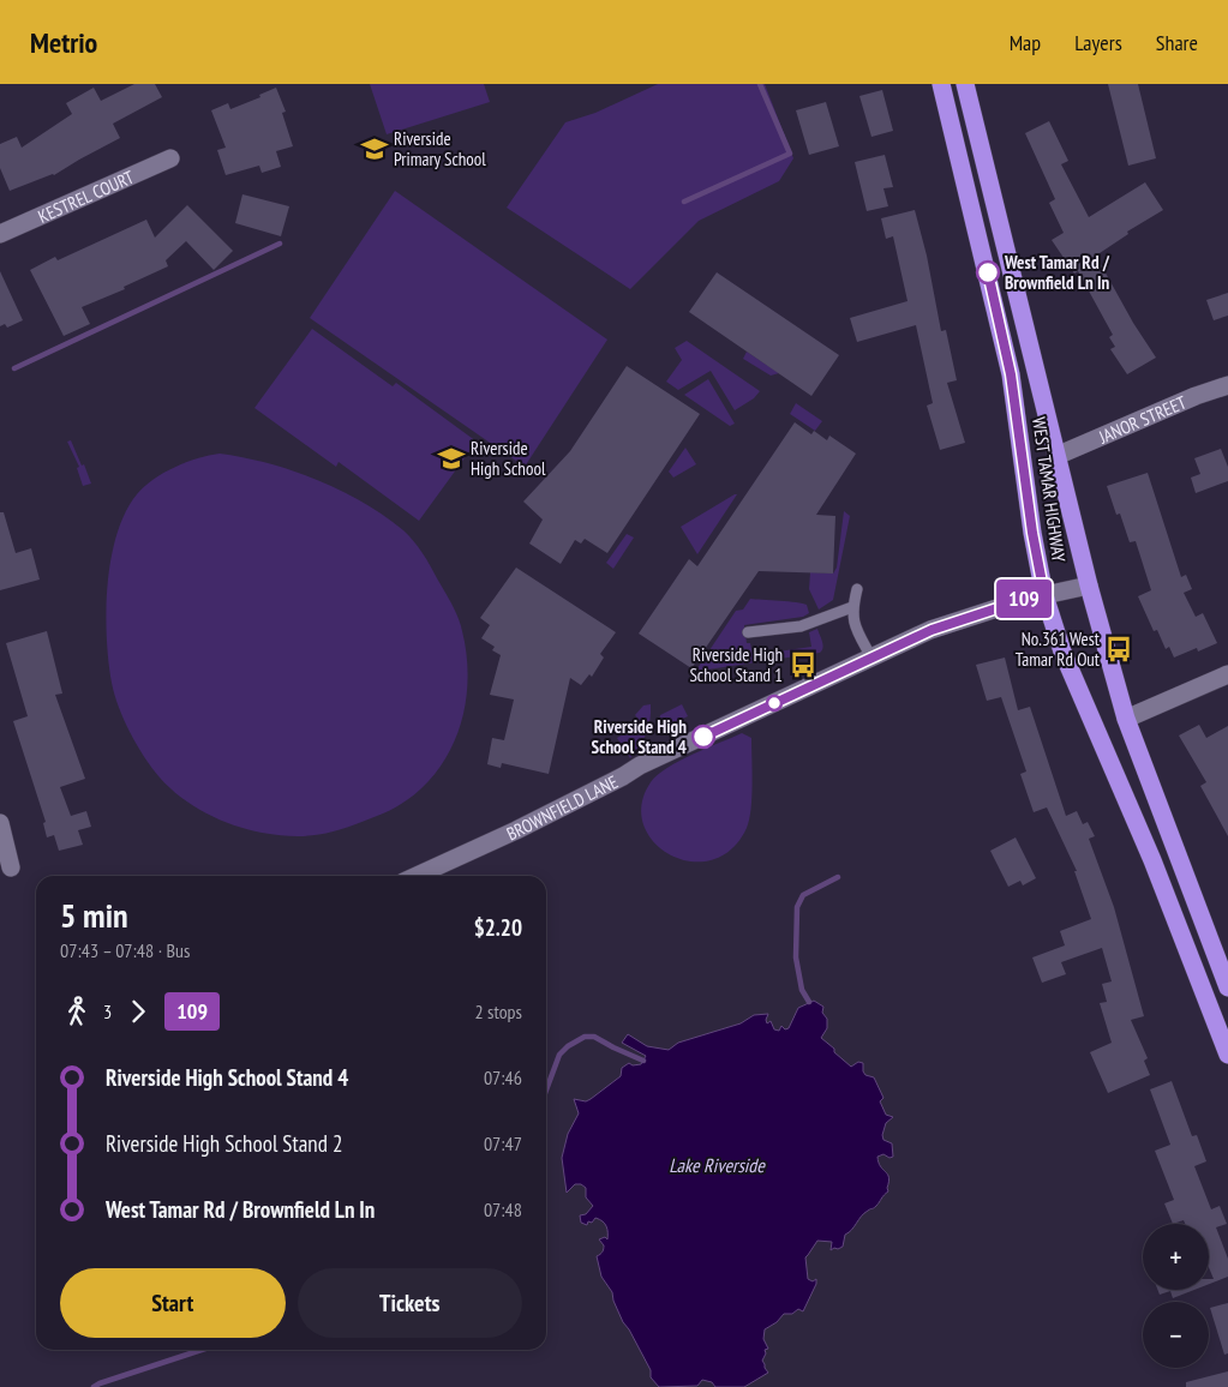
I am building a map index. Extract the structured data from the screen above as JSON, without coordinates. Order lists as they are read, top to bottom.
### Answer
{
  "streets": {
    "highway": ["WEST TAMAR HIGHWAY"],
    "street": ["KESTREL COURT", "JANOR STREET", "BROWNFIELD LANE"]
  },
  "crossings": [
    ["JANOR STREET", "WEST TAMAR HIGHWAY"],
    ["WEST TAMAR HIGHWAY", "BROWNFIELD LANE"]
  ],
  "water": ["Lake Riverside"],
  "places": {
    "school or university": ["Riverside Primary School", "Riverside High School"],
    "other": ["West Tamar Rd / Brownfield Ln In", "Riverside High School Stand 4"],
    "bus stop": ["No.361 West Tamar Rd Out", "Riverside High School Stand 1"]
  },
  "lines": ["bus line 109"],
  "page": {
    "header": "Metrio",
    "nav": ["Map", "Layers", "Share"],
    "on_map": "109",
    "heading": ["5 min", "07:43 – 07:48 · Bus", "$2.20"],
    "legs": ["3", "109", "2 stops"],
    "list": [
      {
        "name": "Riverside High School Stand 4",
        "value": "07:46"
      },
      {
        "name": "Riverside High School Stand 2",
        "value": "07:47"
      },
      {
        "name": "West Tamar Rd / Brownfield Ln In",
        "value": "07:48"
      }
    ],
    "map_buttons": ["+", "−"],
    "buttons": ["Start", "Tickets"]
  }
}
